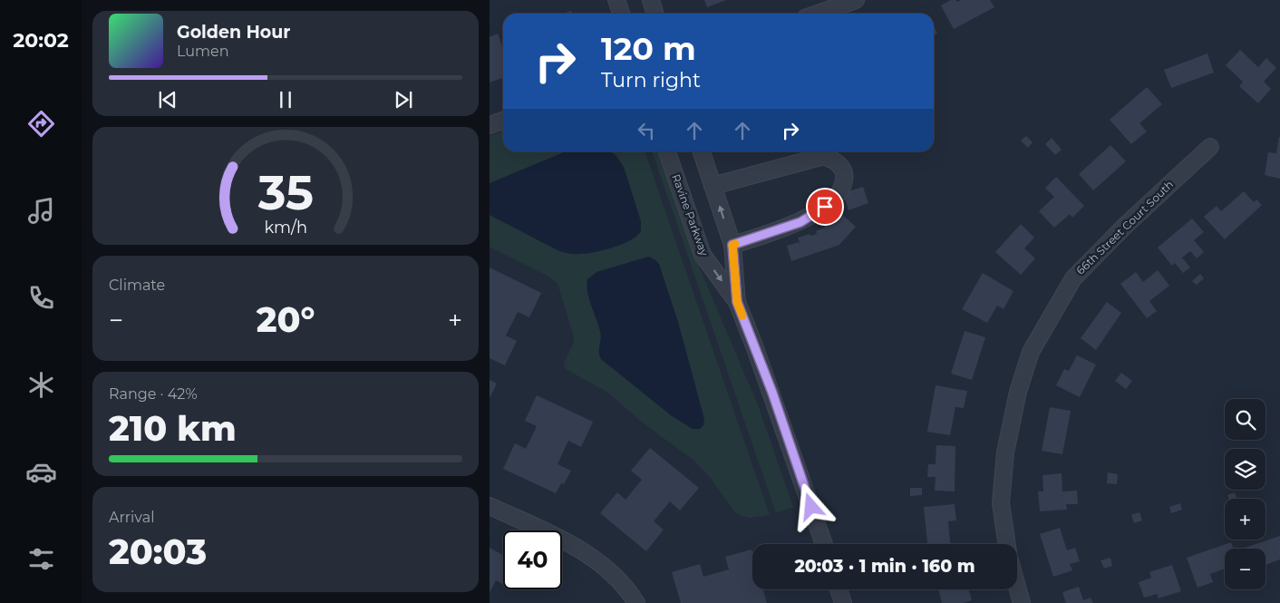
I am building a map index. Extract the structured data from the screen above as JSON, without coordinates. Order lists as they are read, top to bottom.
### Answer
{
  "streets": {
    "street": ["Ravine Parkway", "66th Street Court South"]
  },
  "page": {
    "tabs": "20:02",
    "song": ["Golden Hour", "Lumen"],
    "turn": ["120 m", "Turn right"],
    "tile": [
      "Climate",
      ["Range · 42%", "210 km"],
      ["Arrival", "20:03"]
    ],
    "heat": ["−", "20°", "+"],
    "map_buttons": ["+", "−"],
    "limit": "40",
    "trip": "20:03 · 1 min · 160 m",
    "gauge": ["35", "km/h"]
  }
}
